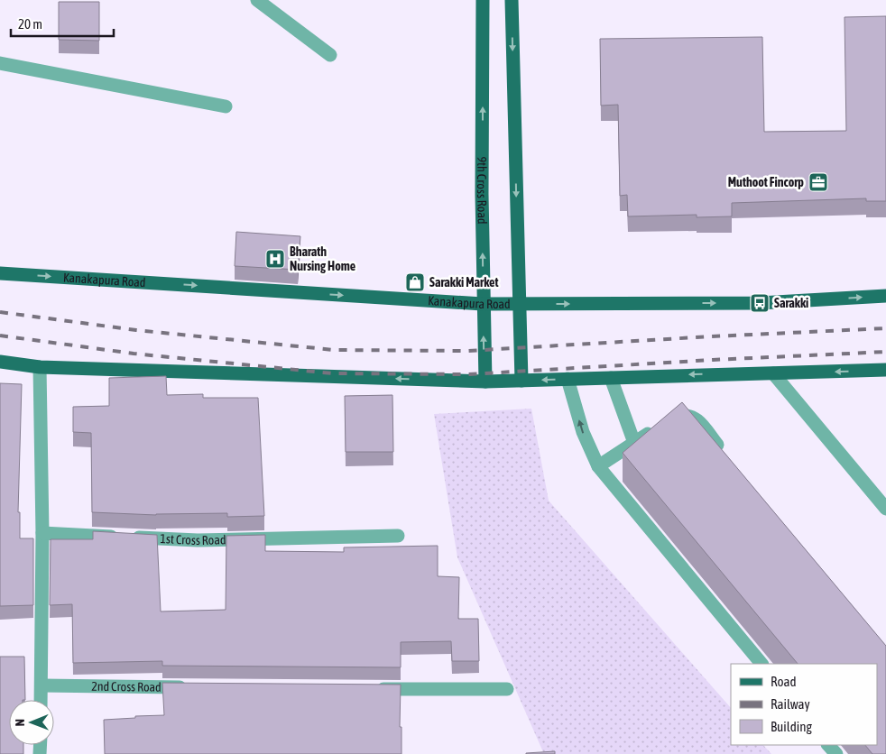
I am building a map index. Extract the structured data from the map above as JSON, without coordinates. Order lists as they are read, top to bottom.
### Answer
{
  "streets": {
    "main road": ["9th Cross Road", "Kanakapura Road"],
    "street": ["1st Cross Road", "2nd Cross Road"]
  },
  "crossings": [
    ["9th Cross Road", "Kanakapura Road"]
  ],
  "places": {
    "office": ["Muthoot Fincorp"],
    "hospital": ["Bharath Nursing Home"],
    "shop": ["Sarakki Market"],
    "bus stop": ["Sarakki"]
  },
  "legend": ["Road", "Railway", "Building"],
  "scale_bar": "20 m",
  "north": "left"
}
